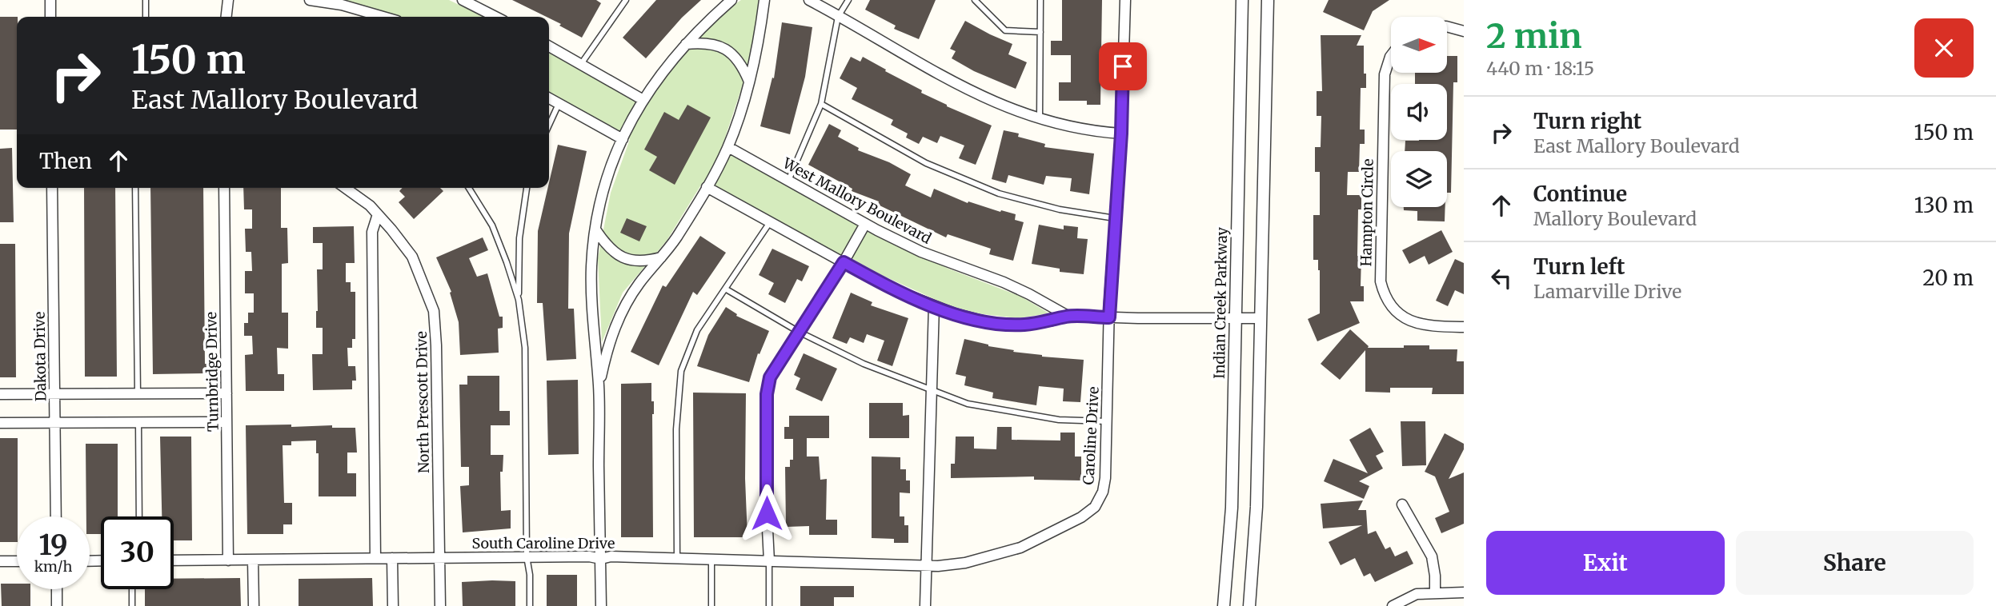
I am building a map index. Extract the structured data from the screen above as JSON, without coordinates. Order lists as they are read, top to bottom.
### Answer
{
  "streets": {
    "street": [
      "West Mallory Boulevard",
      "Hampton Circle",
      "Indian Creek Parkway",
      "Dakota Drive",
      "Turnbridge Drive",
      "North Prescott Drive",
      "Caroline Drive",
      "South Caroline Drive"
    ]
  },
  "crossings": [
    ["Turnbridge Drive", "South Caroline Drive"],
    ["North Prescott Drive", "South Caroline Drive"],
    ["Caroline Drive", "South Caroline Drive"]
  ],
  "north": "right",
  "page": {
    "heading": ["2 min", "440 m · 18:15"],
    "turn": ["150 m", "East Mallory Boulevard"],
    "list": [
      {
        "name": "Turn right",
        "note": "East Mallory Boulevard",
        "value": "150 m"
      },
      {
        "name": "Continue",
        "note": "Mallory Boulevard",
        "value": "130 m"
      },
      {
        "name": "Turn left",
        "note": "Lamarville Drive",
        "value": "20 m"
      }
    ],
    "then": "Then",
    "speed": "19 km/h",
    "limit": "30",
    "buttons": ["Exit", "Share"]
  }
}
